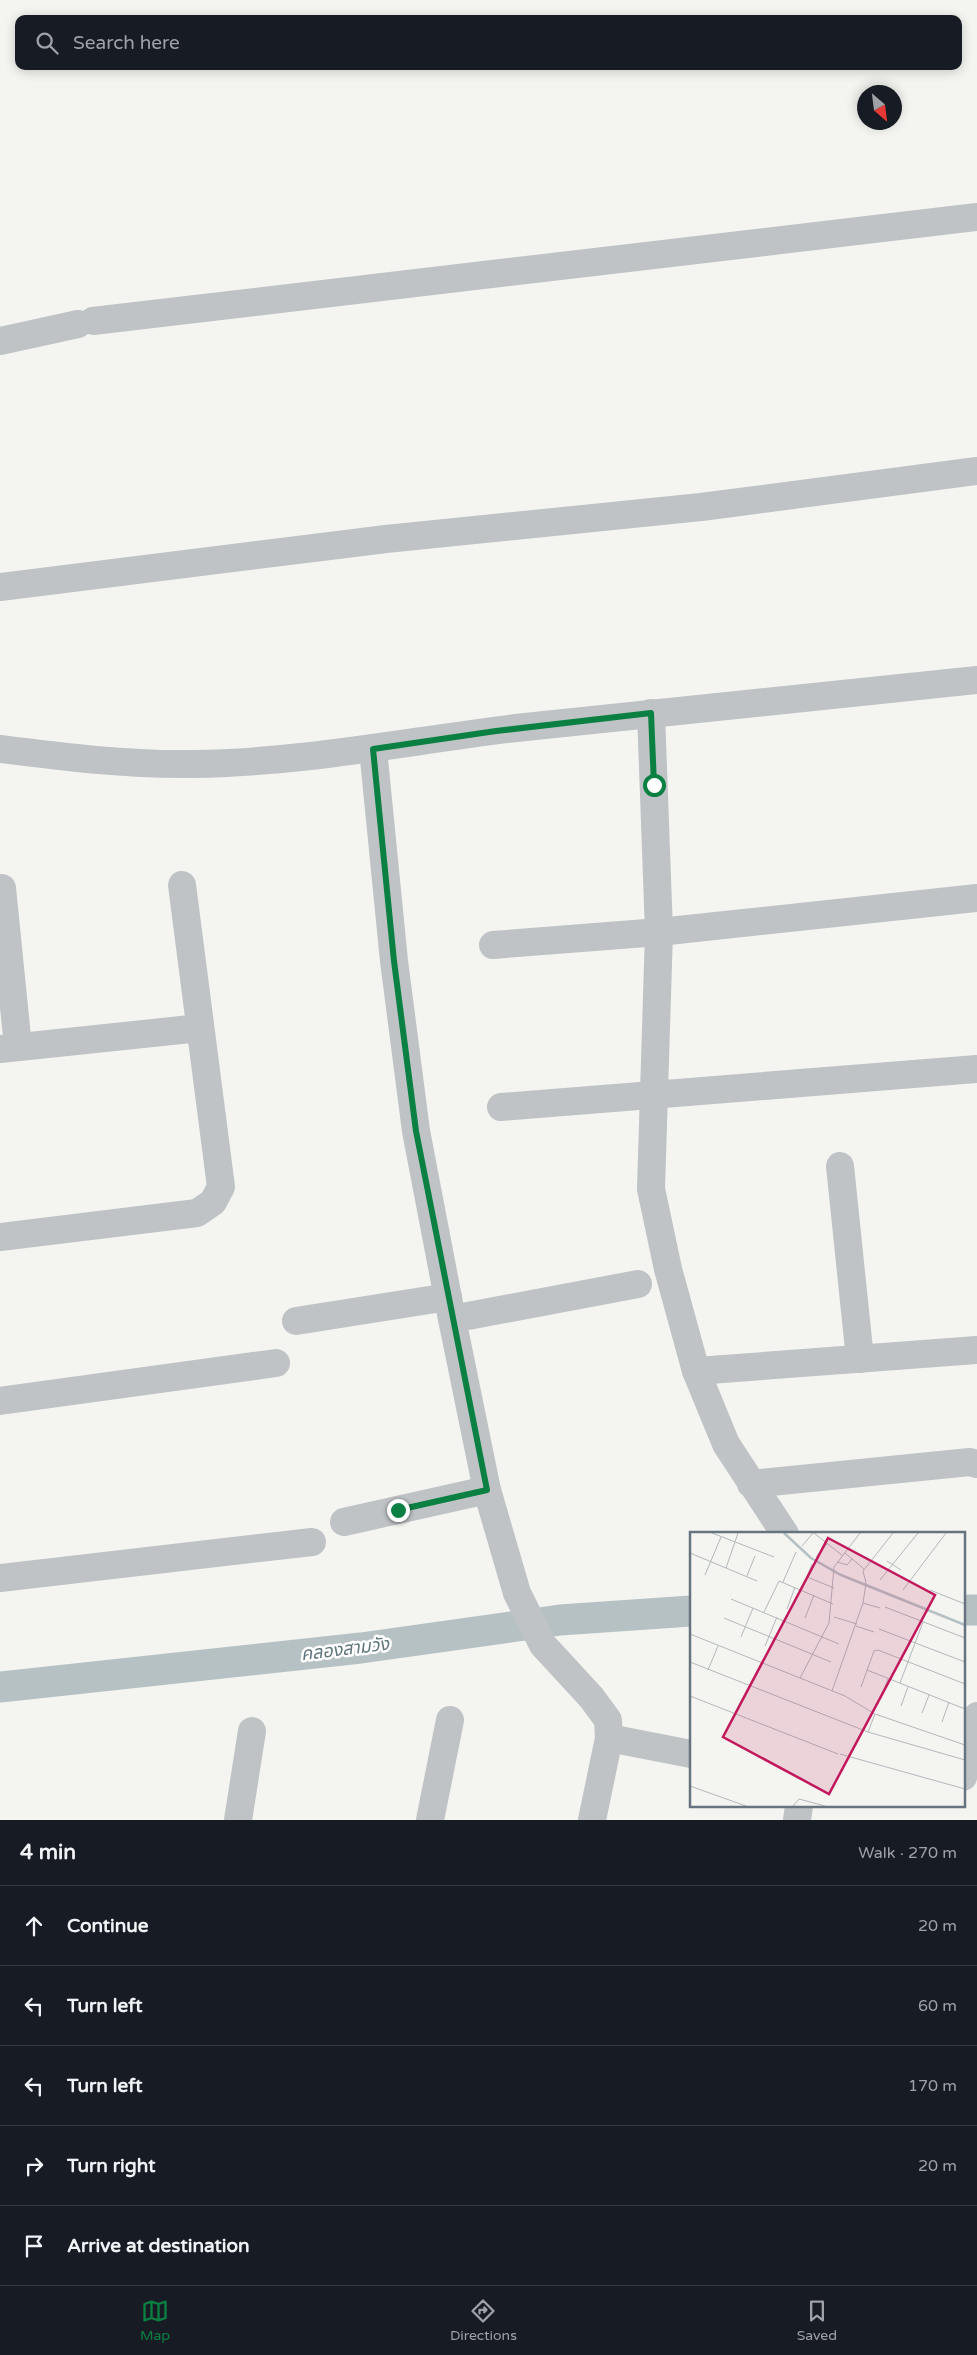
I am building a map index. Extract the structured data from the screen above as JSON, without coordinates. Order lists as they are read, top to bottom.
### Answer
{
  "water": ["คลองสามวัง"],
  "north": "bottom right",
  "page": {
    "search": "Search here",
    "heading": ["4 min", "Walk · 270 m"],
    "list": [
      ["Continue", "20 m"],
      ["Turn left", "60 m"],
      ["Turn left", "170 m"],
      ["Turn right", "20 m"],
      "Arrive at destination"
    ],
    "nav": ["Map", "Directions", "Saved"]
  }
}
